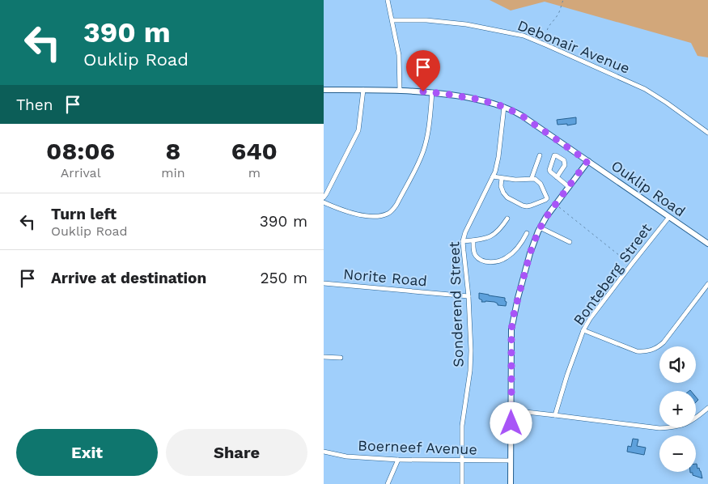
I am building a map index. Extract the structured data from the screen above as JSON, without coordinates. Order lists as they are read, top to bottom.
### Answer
{
  "streets": {
    "street": [
      "Debonair Avenue",
      "Ouklip Road",
      "Bonteberg Street",
      "Norite Road",
      "Sonderend Street",
      "Boerneef Avenue"
    ]
  },
  "crossings": [
    ["Ouklip Road", "Bonteberg Street"],
    ["Ouklip Road", "Sonderend Street"],
    ["Norite Road", "Sonderend Street"],
    ["Sonderend Street", "Boerneef Avenue"]
  ],
  "page": {
    "turn": ["390 m", "Ouklip Road"],
    "then": "Then",
    "eta": [
      "08:06",
      "Arrival",
      "8",
      "min",
      "640",
      "m"
    ],
    "list": [
      {
        "name": "Turn left",
        "note": "Ouklip Road",
        "value": "390 m"
      },
      {
        "name": "Arrive at destination",
        "value": "250 m"
      }
    ],
    "map_buttons": ["+", "−"],
    "buttons": ["Exit", "Share"]
  }
}
